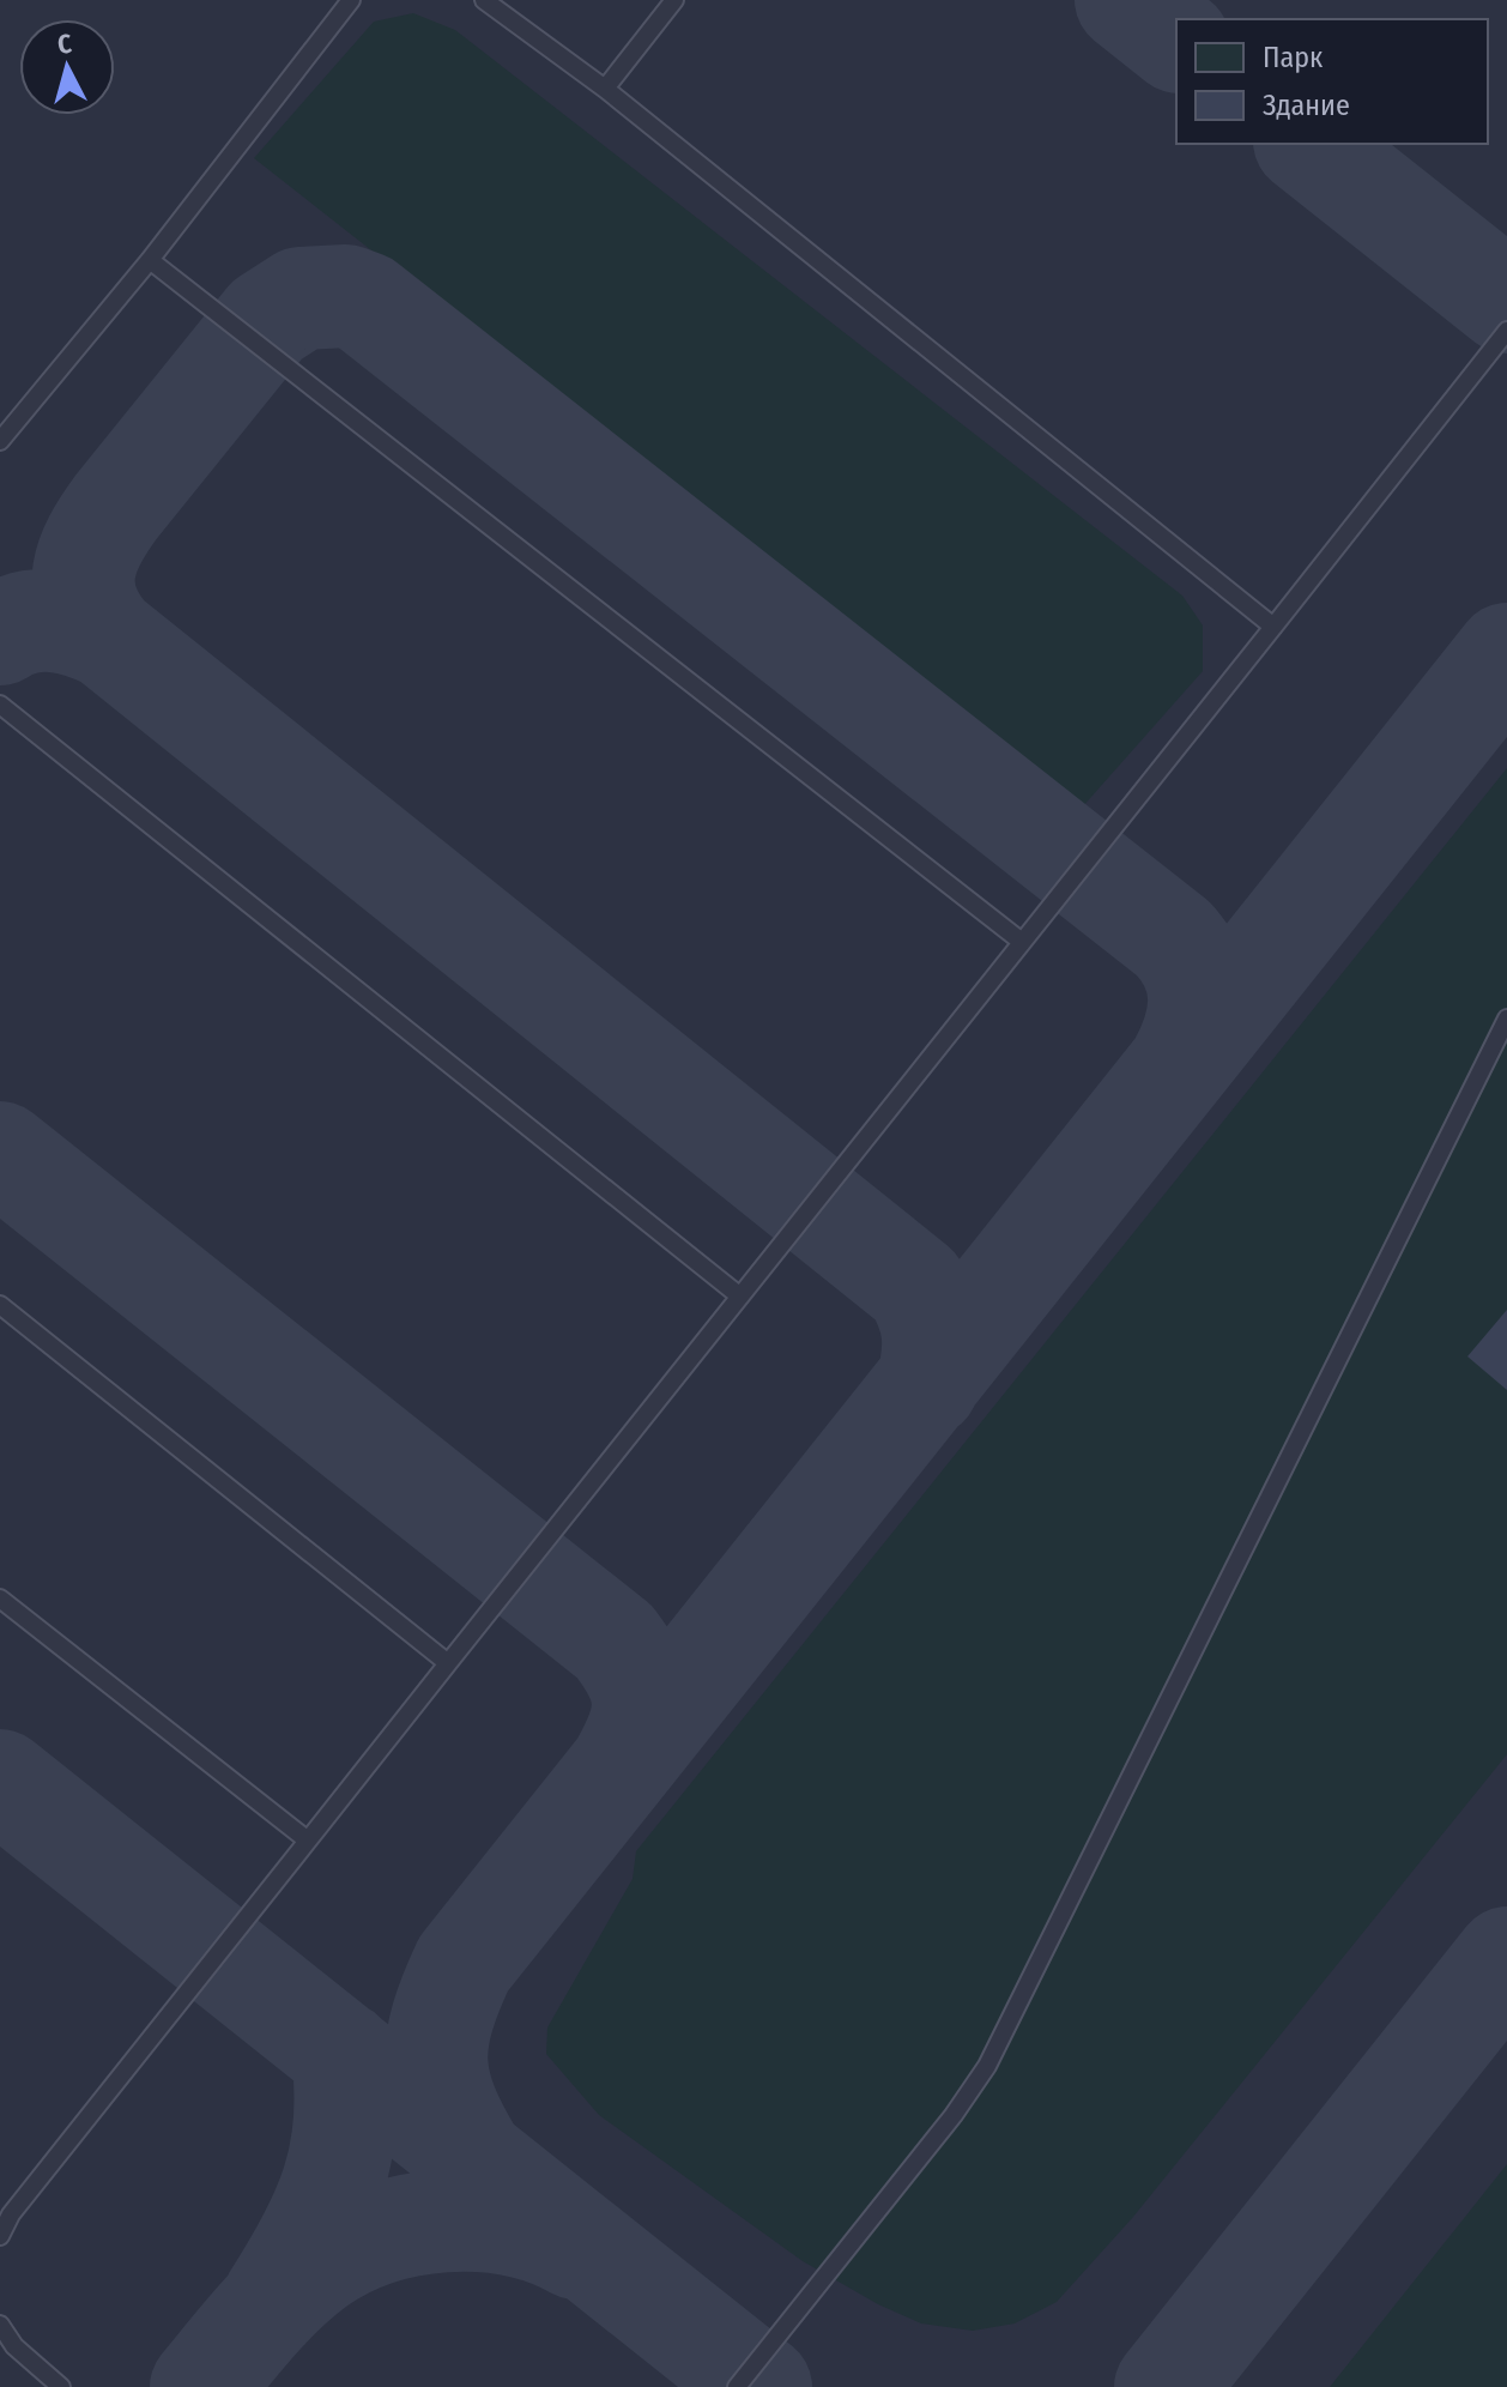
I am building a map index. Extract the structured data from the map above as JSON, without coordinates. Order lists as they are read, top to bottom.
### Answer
{
  "legend": ["Парк", "Здание"],
  "north": "top"
}
